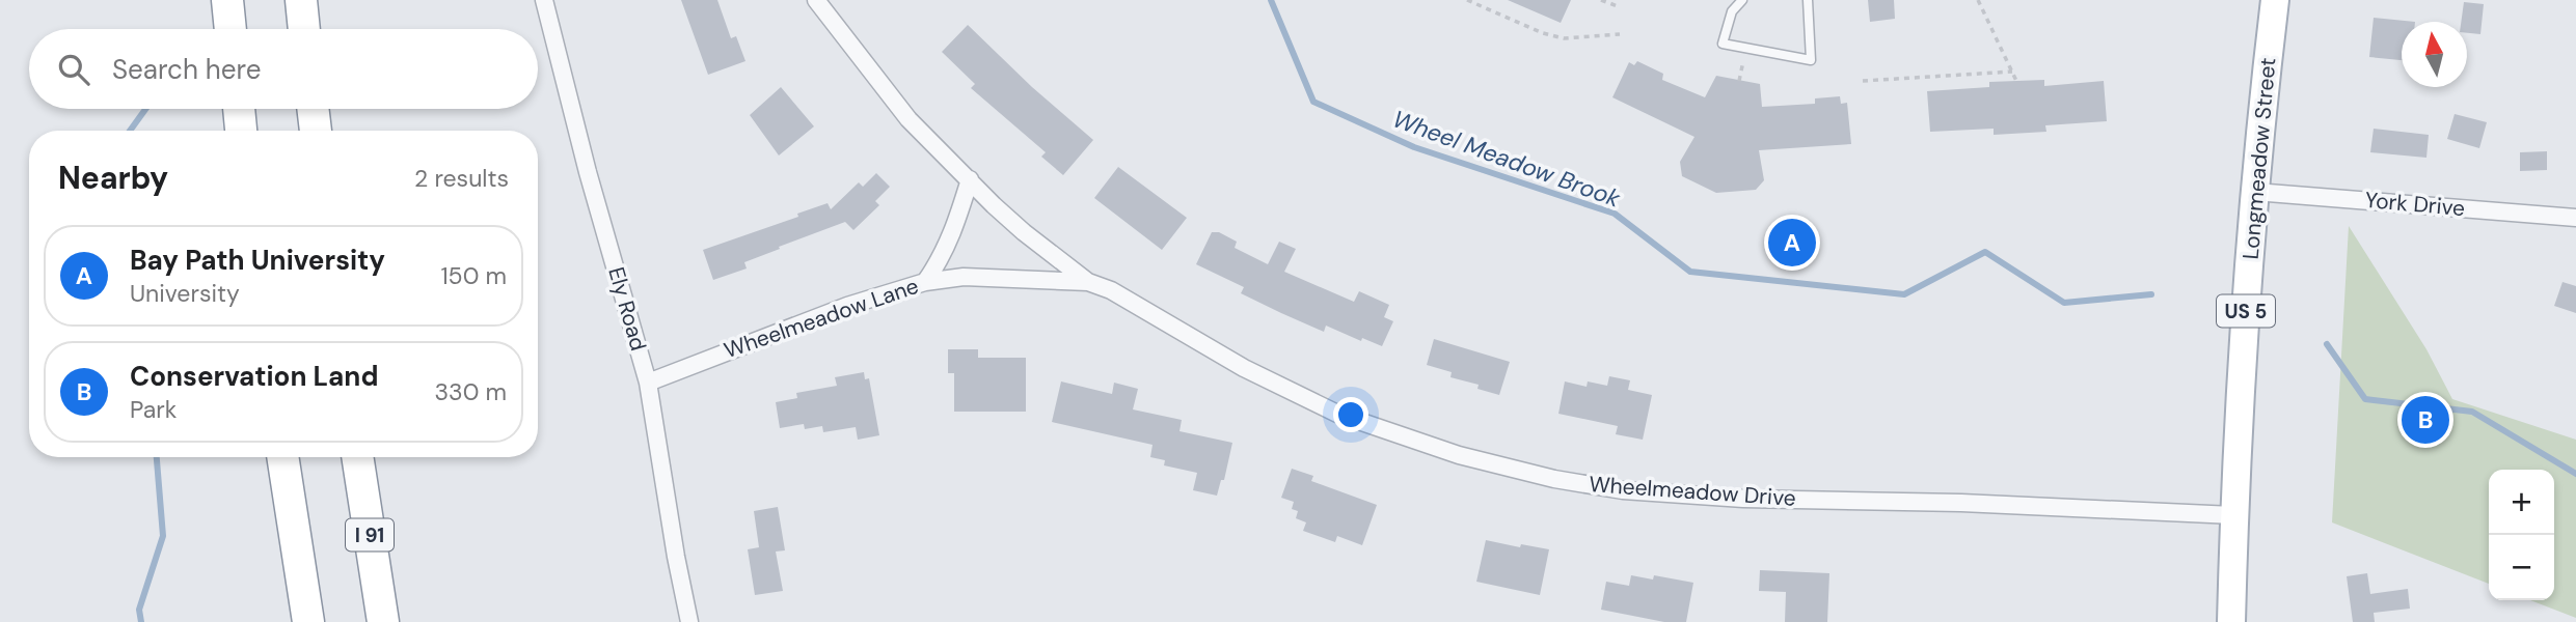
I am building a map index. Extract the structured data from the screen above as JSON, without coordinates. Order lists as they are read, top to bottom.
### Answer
{
  "streets": {
    "highway": ["I 91"],
    "main road": ["Longmeadow Street", "US 5"],
    "street": [
      "York Drive",
      "Ely Road",
      "Wheelmeadow Lane",
      "Wheelmeadow Drive"
    ]
  },
  "crossings": [
    ["Longmeadow Street", "York Drive"],
    ["Longmeadow Street", "Wheelmeadow Drive"],
    ["Ely Road", "Wheelmeadow Lane"],
    ["Wheelmeadow Lane", "Wheelmeadow Drive"]
  ],
  "water": ["Wheel Meadow Brook"],
  "north": "top",
  "page": {
    "search": "Search here",
    "heading": ["Nearby", "2 results"],
    "pins": ["A", "B"],
    "list": [
      {
        "mark": "A",
        "name": "Bay Path University",
        "note": "University",
        "value": "150 m"
      },
      {
        "mark": "B",
        "name": "Conservation Land",
        "note": "Park",
        "value": "330 m"
      }
    ],
    "map_buttons": ["+", "−"]
  }
}
